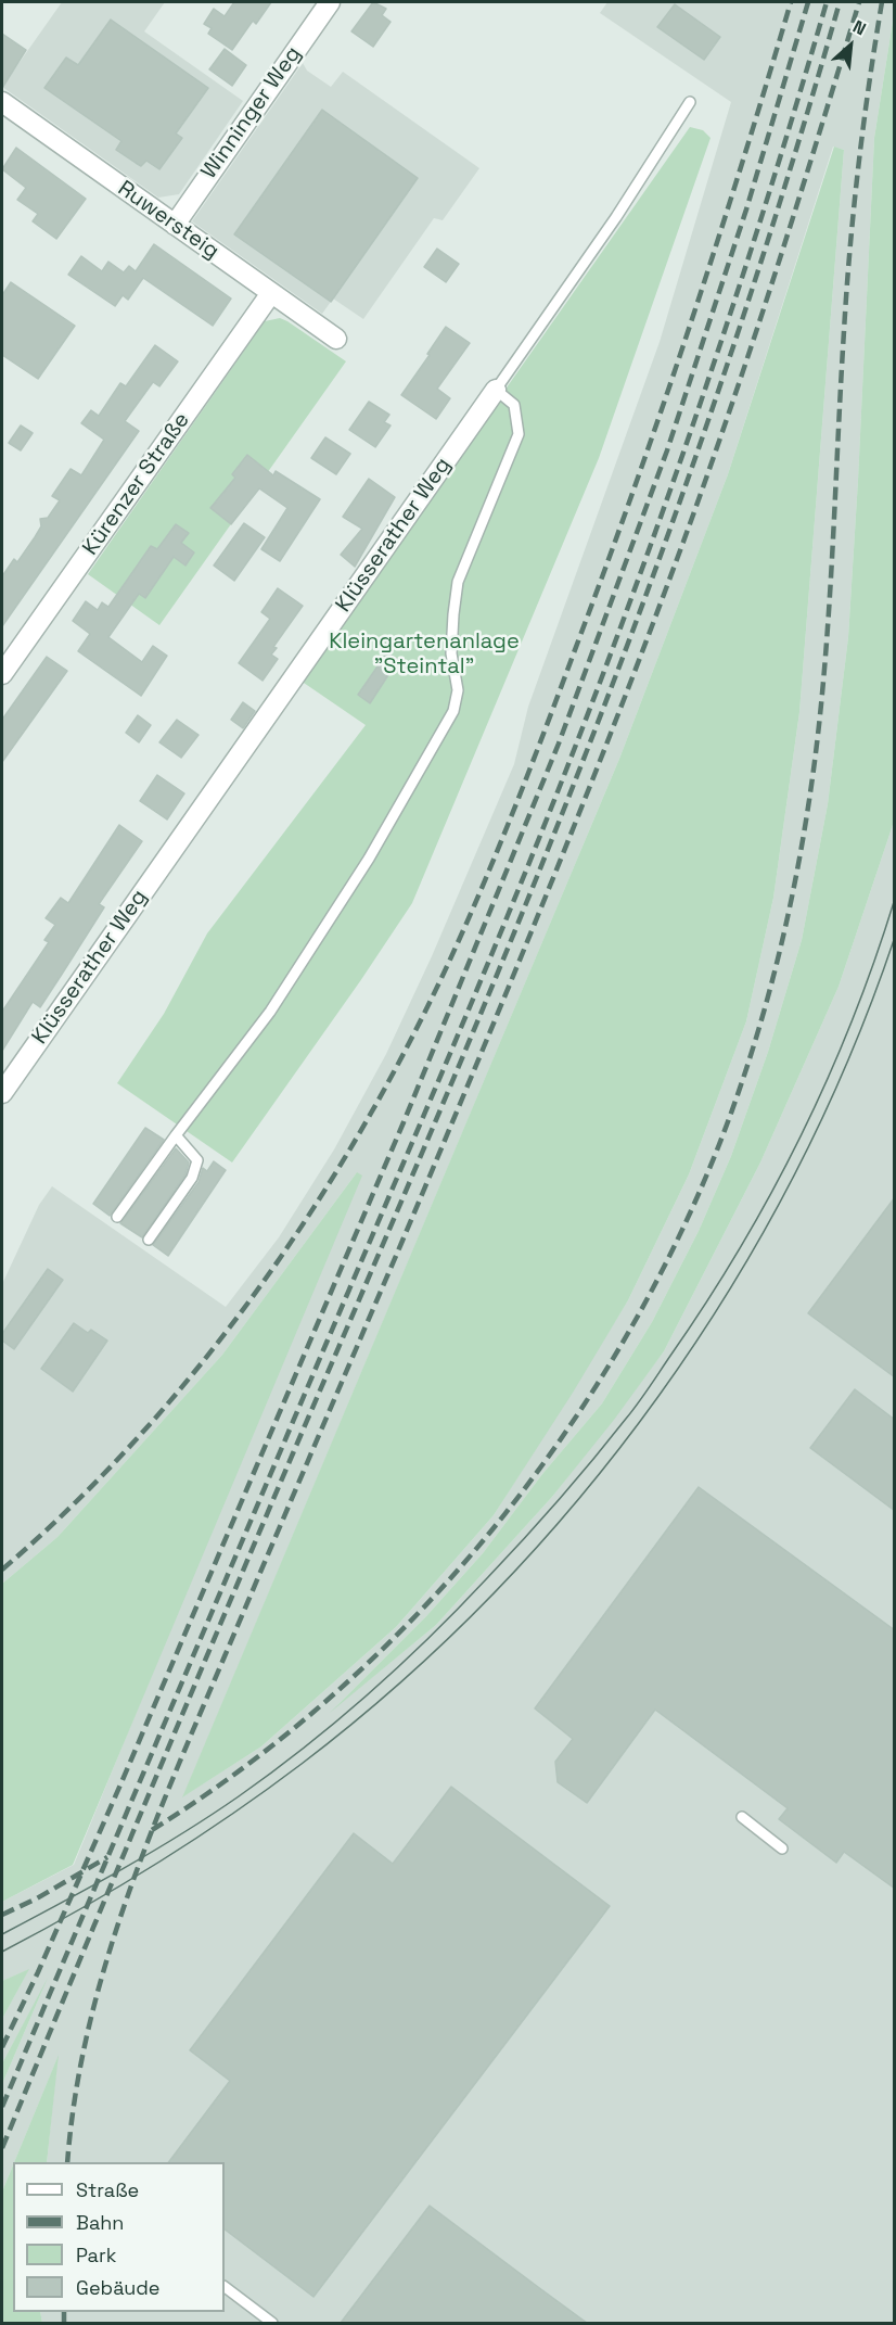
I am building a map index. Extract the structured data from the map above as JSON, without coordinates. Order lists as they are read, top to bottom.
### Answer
{
  "streets": {
    "street": [
      "Winninger Weg",
      "Ruwersteig",
      "Kürenzer Straße",
      "Klüsserather Weg"
    ]
  },
  "crossings": [
    ["Winninger Weg", "Ruwersteig"],
    ["Ruwersteig", "Kürenzer Straße"]
  ],
  "parks": ["Kleingartenanlage \"Steintal\""],
  "legend": [
    "Straße",
    "Bahn",
    "Park",
    "Gebäude"
  ],
  "north": "top right"
}
